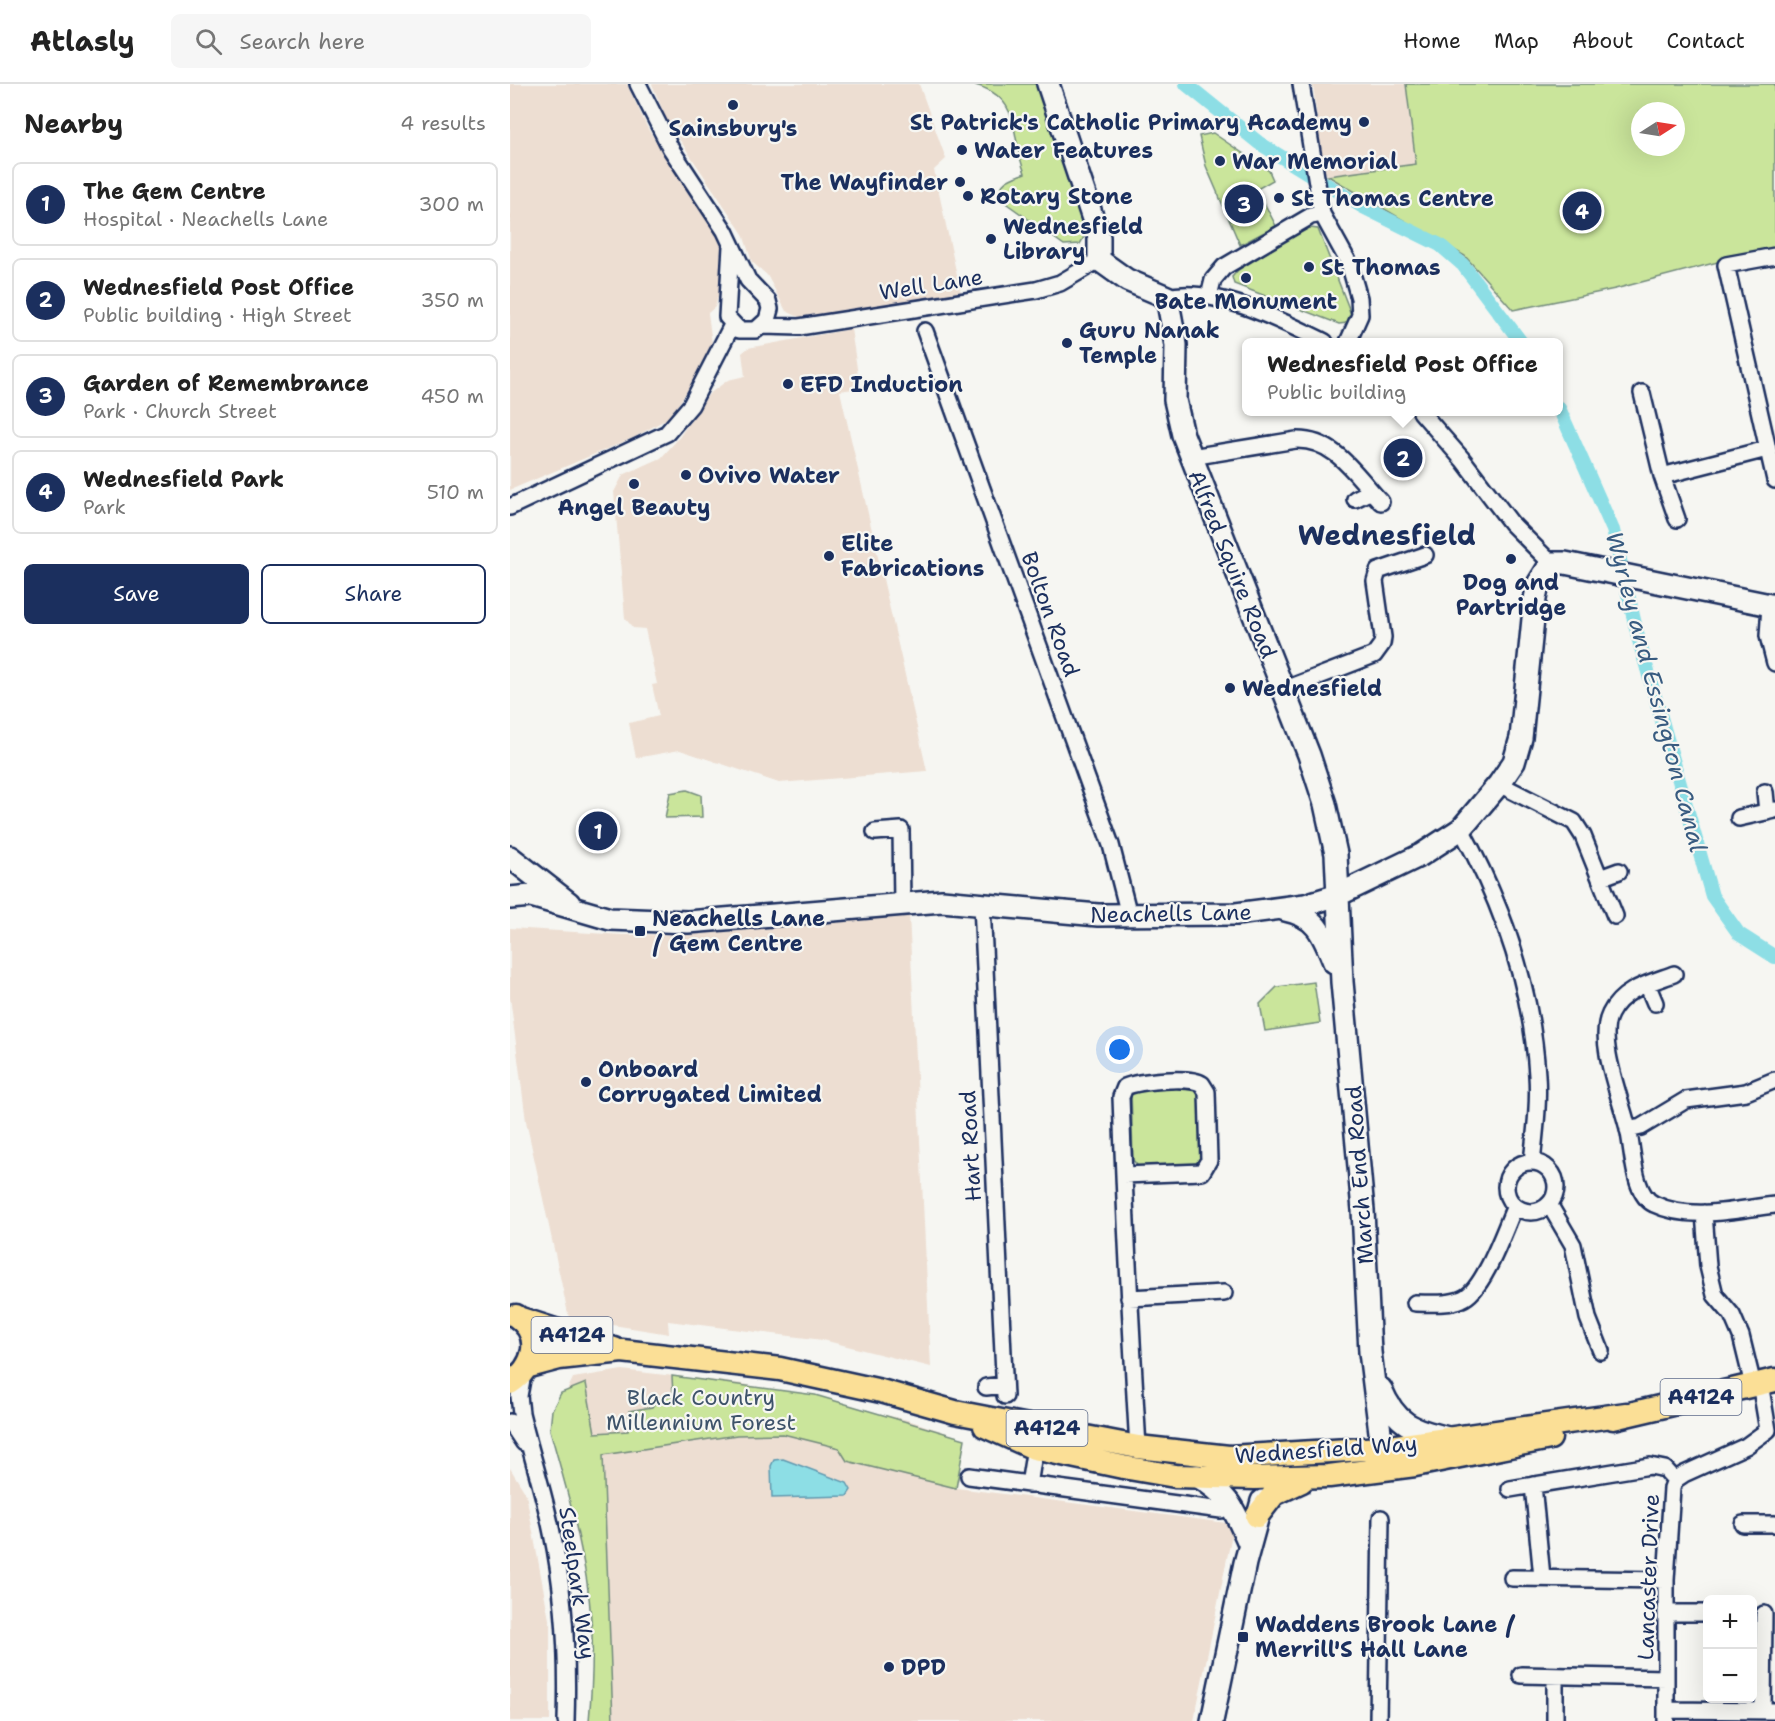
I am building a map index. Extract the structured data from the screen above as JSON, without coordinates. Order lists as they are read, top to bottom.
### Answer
{
  "streets": {
    "main road": ["A4124", "Wednesfield Way"],
    "street": [
      "Well Lane",
      "Alfred Squire Road",
      "Bolton Road",
      "Neachells Lane",
      "Hart Road",
      "March End Road",
      "Lancaster Drive",
      "Steelpark Way"
    ]
  },
  "crossings": [
    ["Alfred Squire Road", "Neachells Lane"],
    ["Alfred Squire Road", "March End Road"],
    ["Bolton Road", "Neachells Lane"],
    ["Neachells Lane", "Hart Road"],
    ["Neachells Lane", "March End Road"],
    ["March End Road", "Wednesfield Way"],
    ["A4124", "Wednesfield Way"],
    ["A4124", "Lancaster Drive"],
    ["Wednesfield Way", "Steelpark Way"]
  ],
  "districts": ["Wednesfield"],
  "water": ["Wyrley and Essington Canal"],
  "parks": ["Black Country Millennium Forest"],
  "places": {
    "other": [
      "Sainsbury's",
      "St Patrick's Catholic Primary Academy",
      "Water Features",
      "War Memorial",
      "The Wayfinder",
      "Rotary Stone",
      "St Thomas Centre",
      "Wednesfield Library",
      "St Thomas",
      "Bate Monument",
      "Guru Nanak Temple",
      "EFD Induction",
      "Ovivo Water",
      "Angel Beauty",
      "Elite Fabrications",
      "Dog and Partridge",
      "Wednesfield",
      "Onboard Corrugated Limited",
      "DPD"
    ],
    "transit": ["Neachells Lane / Gem Centre", "Waddens Brook Lane / Merrill'S Hall Lane"]
  },
  "north": "right",
  "page": {
    "header": "Atlasly",
    "search": "Search here",
    "nav": [
      "Home",
      "Map",
      "About",
      "Contact"
    ],
    "heading": ["Nearby", "4 results"],
    "list": [
      {
        "mark": "1",
        "name": "The Gem Centre",
        "note": "Hospital · Neachells Lane",
        "value": "300 m"
      },
      {
        "mark": "2",
        "name": "Wednesfield Post Office",
        "note": "Public building · High Street",
        "value": "350 m"
      },
      {
        "mark": "3",
        "name": "Garden of Remembrance",
        "note": "Park · Church Street",
        "value": "450 m"
      },
      {
        "mark": "4",
        "name": "Wednesfield Park",
        "note": "Park",
        "value": "510 m"
      }
    ],
    "pins": [
      "3",
      "4",
      "2",
      "1"
    ],
    "popup": ["Wednesfield Post Office", "Public building"],
    "buttons": ["Save", "Share"],
    "map_buttons": ["+", "−"]
  }
}
